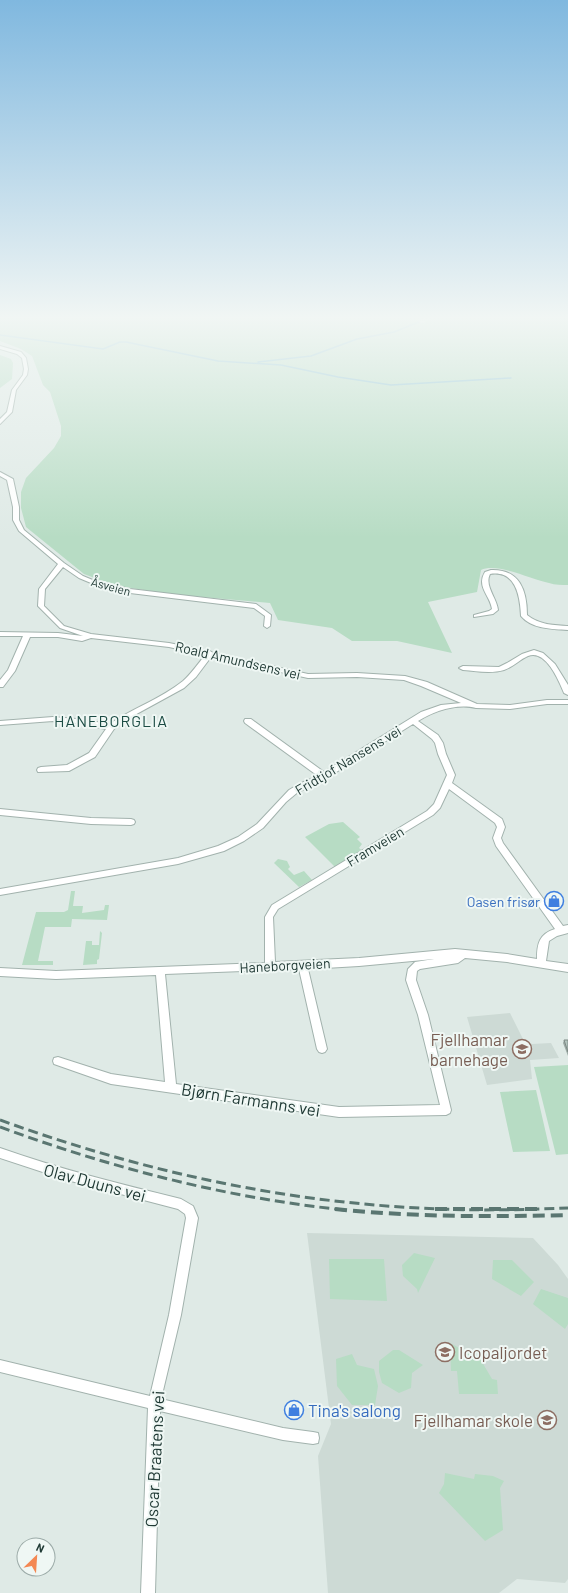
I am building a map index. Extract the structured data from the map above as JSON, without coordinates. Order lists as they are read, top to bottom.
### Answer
{
  "streets": {
    "street": [
      "Åsveien",
      "Roald Amundsens vei",
      "Fridtjof Nansens vei",
      "Framveien",
      "Haneborgveien",
      "Bjørn Farmanns vei",
      "Olav Duuns vei",
      "Oscar Braatens vei"
    ]
  },
  "crossings": [
    ["Roald Amundsens vei", "Fridtjof Nansens vei"],
    ["Framveien", "Haneborgveien"],
    ["Haneborgveien", "Bjørn Farmanns vei"],
    ["Olav Duuns vei", "Oscar Braatens vei"]
  ],
  "districts": ["HANEBORGLIA"],
  "places": {
    "shop": ["Oasen frisør", "Tina's salong"],
    "school or university": ["Fjellhamar barnehage", "Icopaljordet", "Fjellhamar skole"]
  },
  "north": "top right"
}
